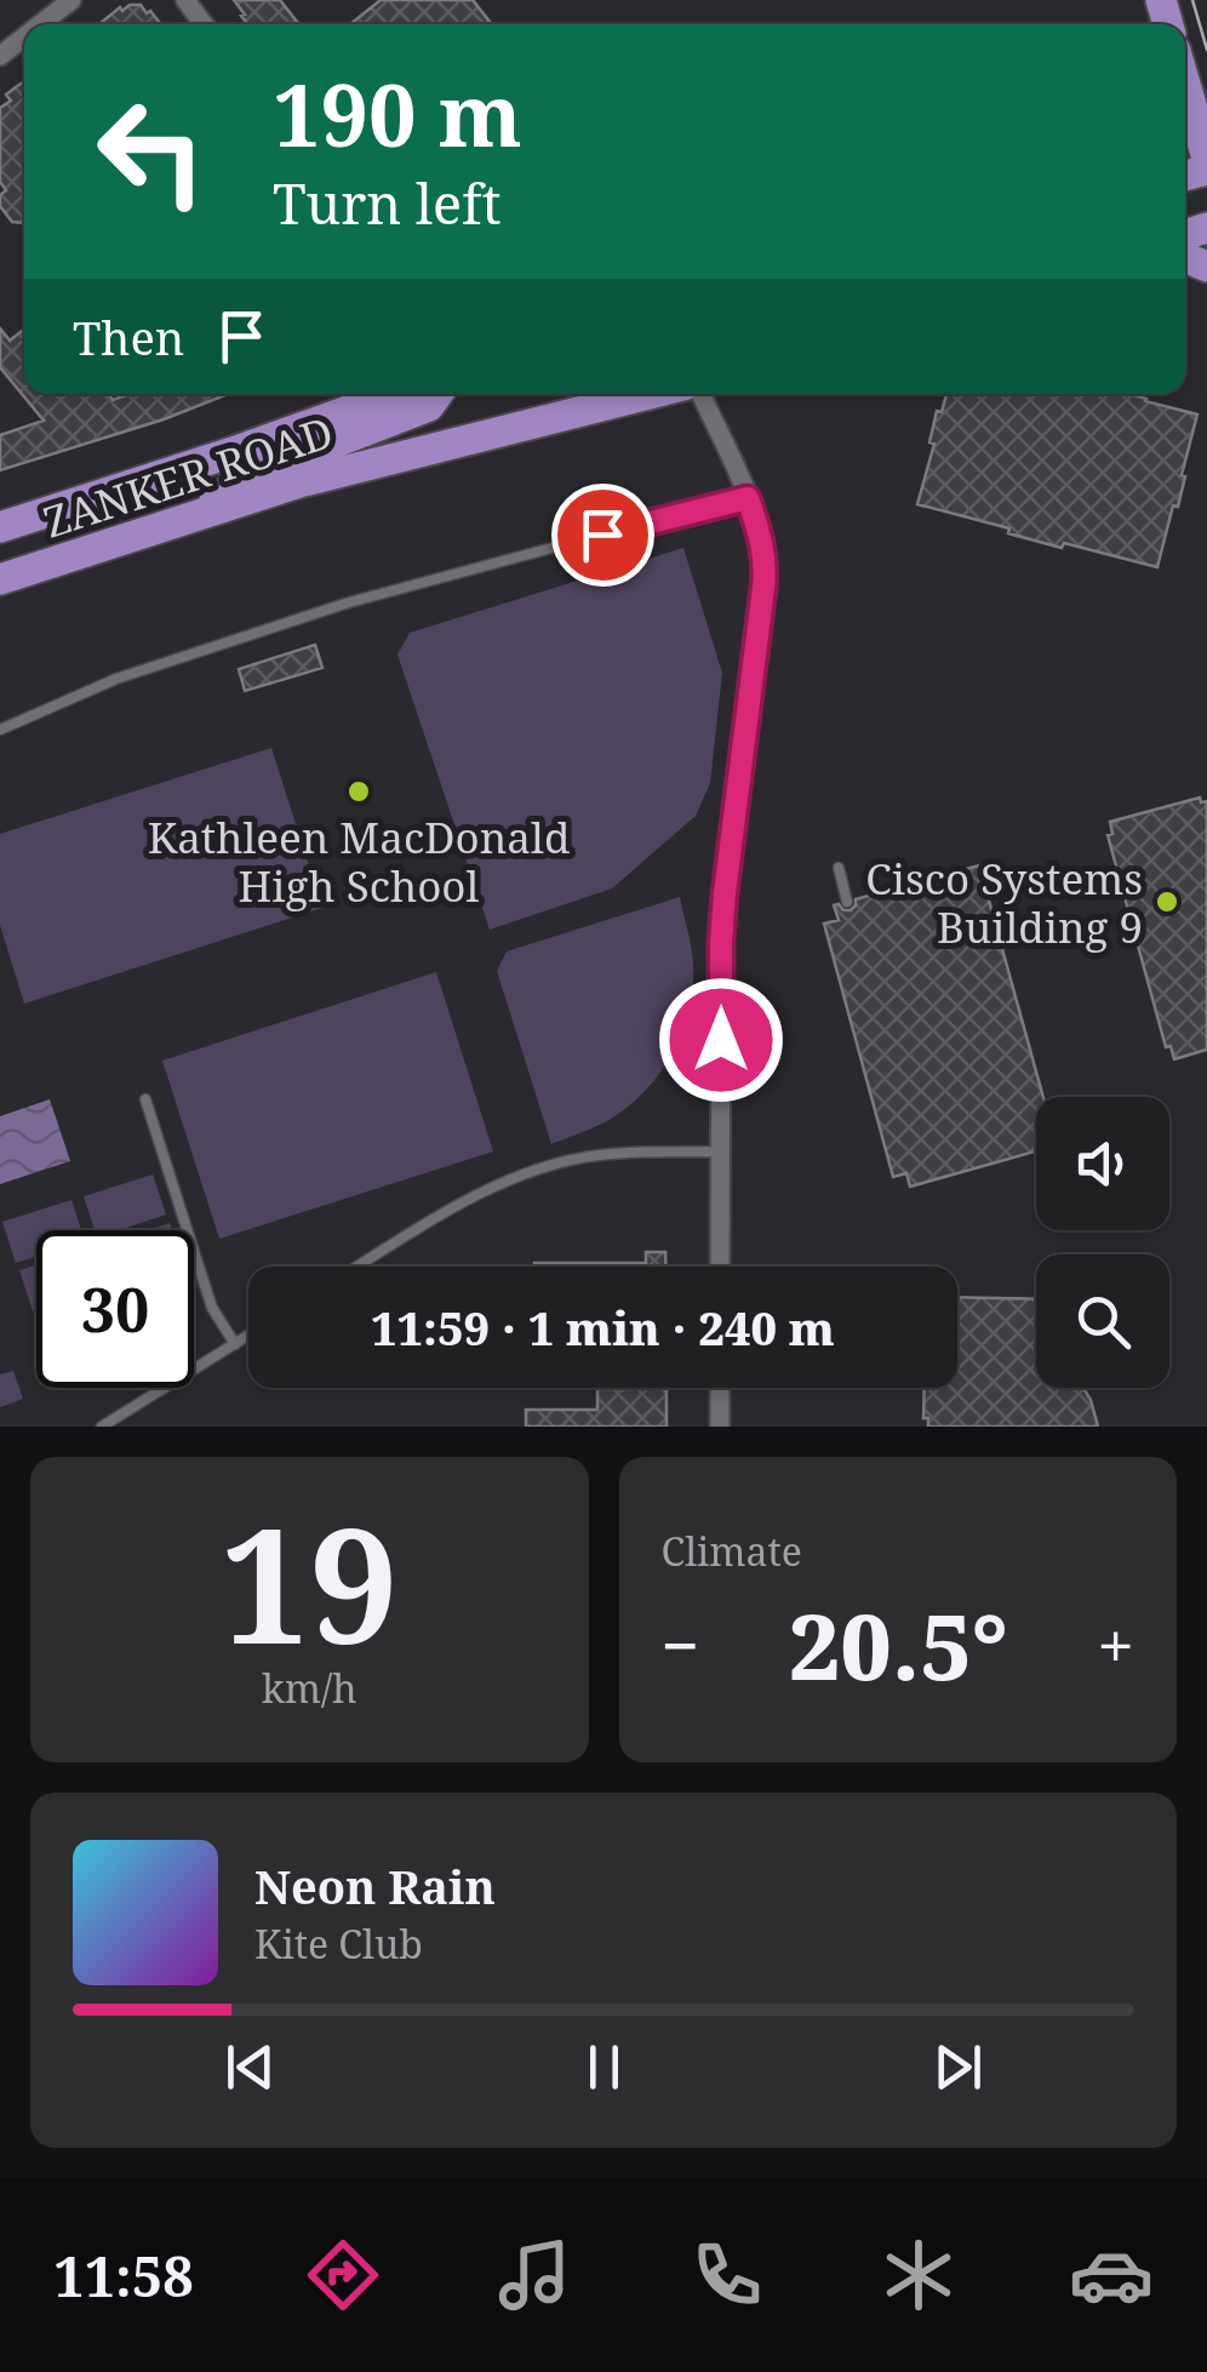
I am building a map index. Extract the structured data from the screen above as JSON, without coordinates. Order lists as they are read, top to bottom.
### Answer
{
  "streets": {
    "main road": ["ZANKER ROAD"]
  },
  "places": ["Kathleen MacDonald High School", "Cisco Systems Building 9"],
  "page": {
    "turn": ["190 m", "Turn left"],
    "then": "Then",
    "limit": "30",
    "trip": "11:59 · 1 min · 240 m",
    "tile": [
      ["19", "km/h"],
      "Climate"
    ],
    "heat": ["−", "20.5°", "+"],
    "song": ["Neon Rain", "Kite Club"],
    "tabs": "11:58"
  }
}
